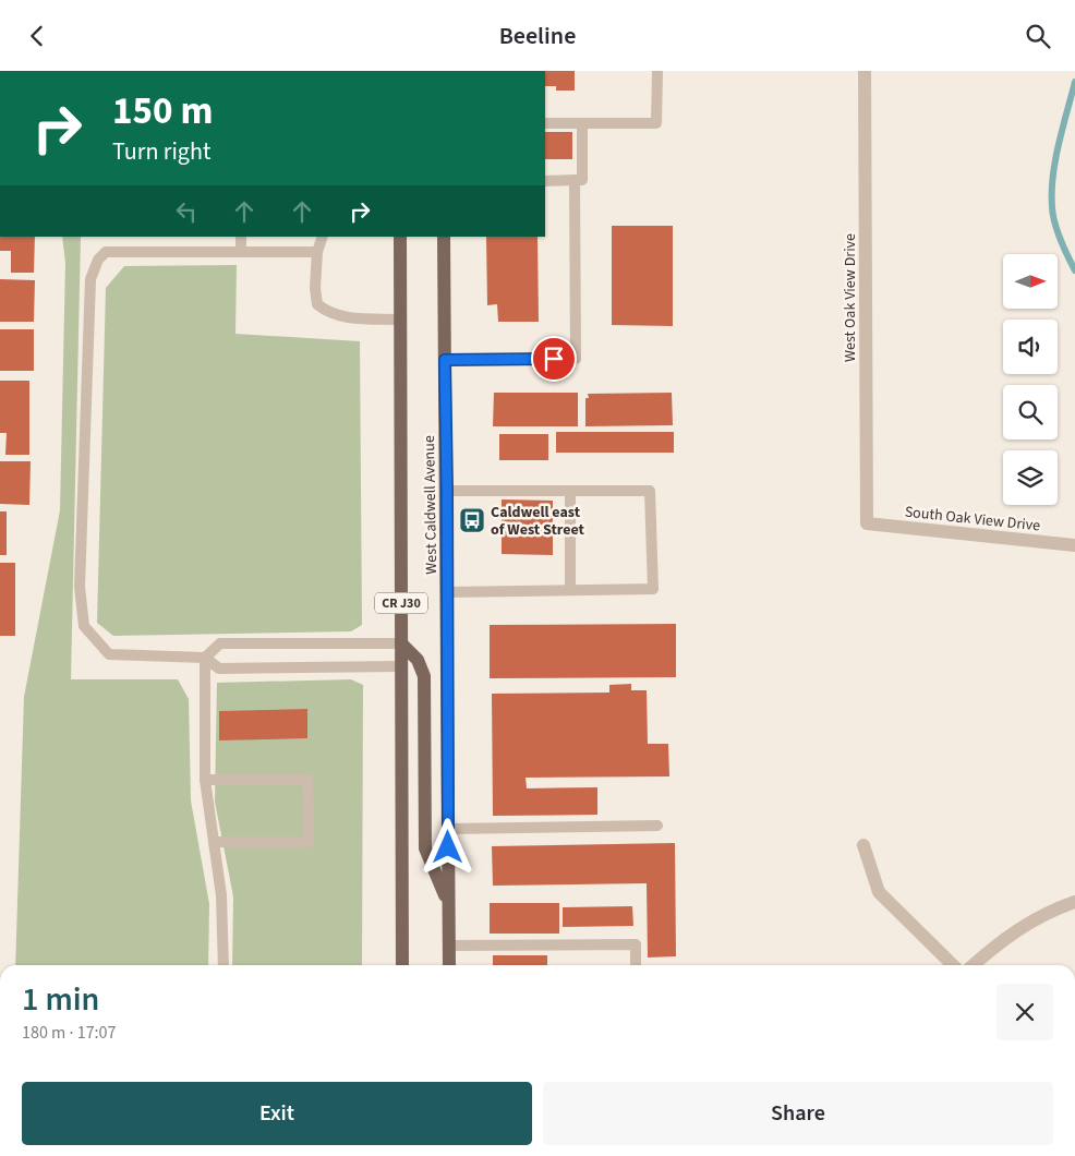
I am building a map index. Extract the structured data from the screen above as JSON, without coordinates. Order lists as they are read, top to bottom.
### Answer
{
  "streets": {
    "main road": ["West Caldwell Avenue", "CR J30"],
    "street": ["West Oak View Drive", "South Oak View Drive"]
  },
  "crossings": [
    ["West Oak View Drive", "South Oak View Drive"]
  ],
  "places": {
    "bus stop": ["Caldwell east of West Street"]
  },
  "north": "right",
  "page": {
    "header": "Beeline",
    "turn": ["150 m", "Turn right"],
    "heading": ["1 min", "180 m · 17:07"],
    "buttons": ["Exit", "Share"]
  }
}
